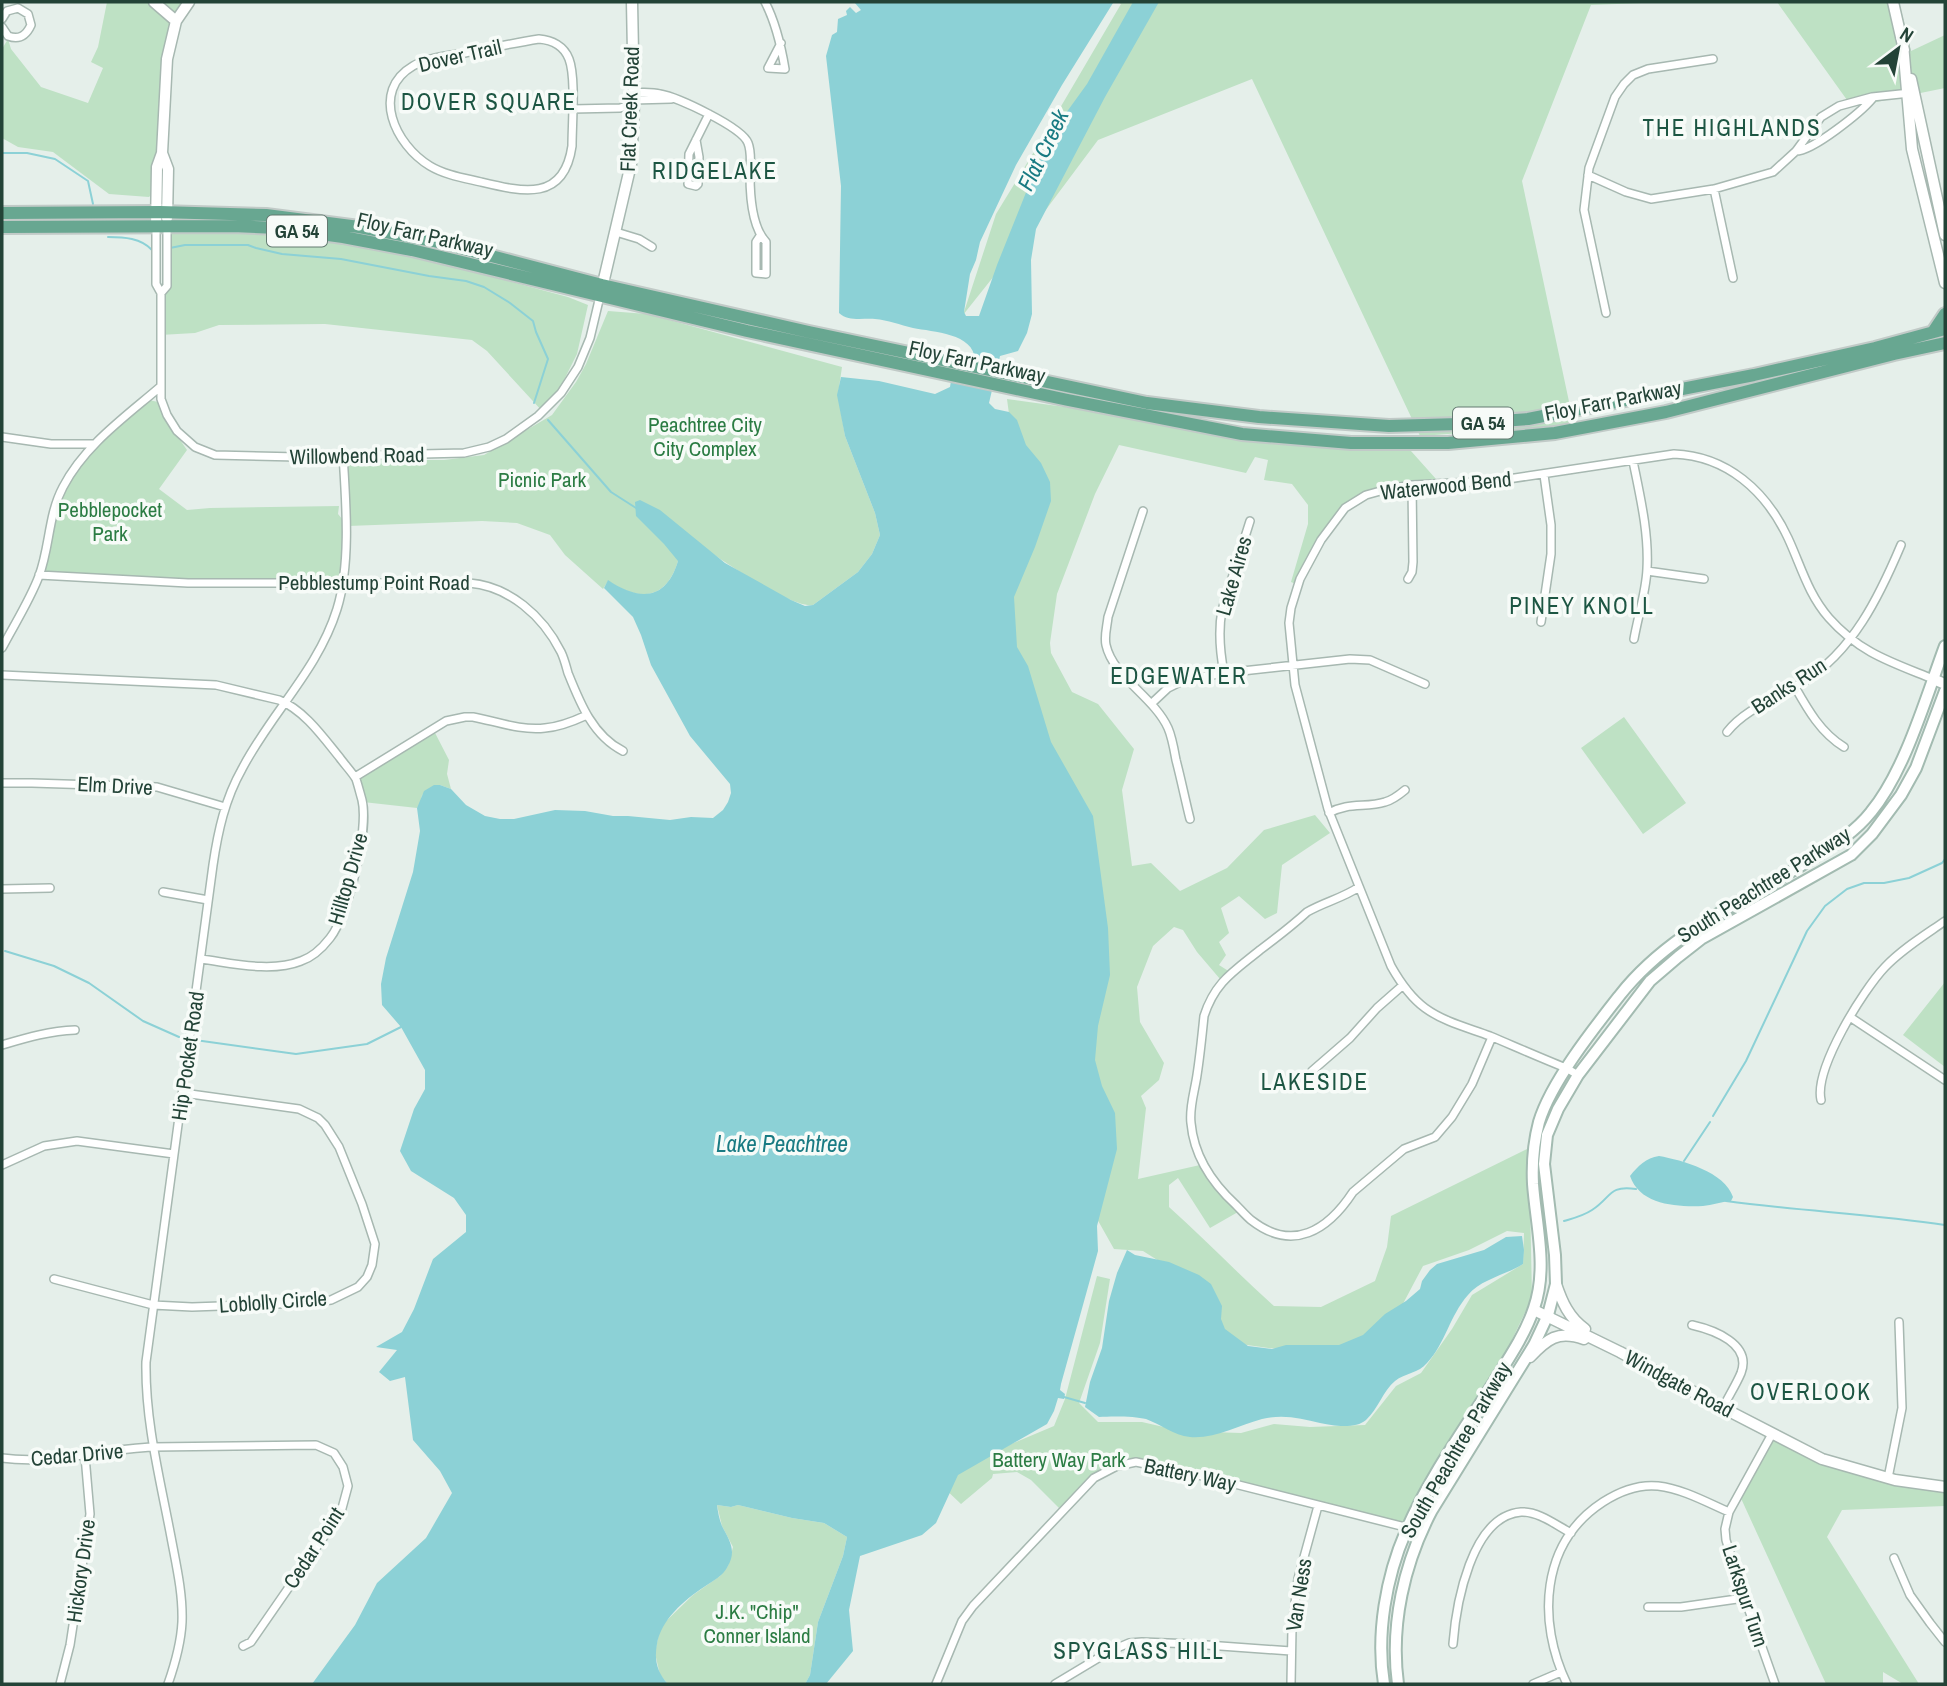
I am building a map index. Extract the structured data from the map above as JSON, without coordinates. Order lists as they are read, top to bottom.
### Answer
{
  "streets": {
    "main road": ["GA 54", "Floy Farr Parkway", "South Peachtree Parkway"],
    "street": [
      "Dover Trail",
      "Flat Creek Road",
      "Willowbend Road",
      "Waterwood Bend",
      "Lake Aires",
      "Pebblestump Point Road",
      "Banks Run",
      "Elm Drive",
      "Hilltop Drive",
      "Hip Pocket Road",
      "Loblolly Circle",
      "Windgate Road",
      "Cedar Drive",
      "Battery Way",
      "Cedar Point",
      "Hickory Drive",
      "Van Ness",
      "Larkspur Turn"
    ]
  },
  "crossings": [
    ["Flat Creek Road", "Floy Farr Parkway"],
    ["Flat Creek Road", "Willowbend Road"],
    ["Floy Farr Parkway", "Willowbend Road"],
    ["Willowbend Road", "Hip Pocket Road"],
    ["Waterwood Bend", "Banks Run"],
    ["Waterwood Bend", "South Peachtree Parkway"],
    ["Pebblestump Point Road", "Hip Pocket Road"],
    ["Elm Drive", "Hip Pocket Road"],
    ["Hilltop Drive", "Hip Pocket Road"],
    ["South Peachtree Parkway", "Windgate Road"],
    ["South Peachtree Parkway", "Battery Way"],
    ["Hip Pocket Road", "Loblolly Circle"],
    ["Hip Pocket Road", "Cedar Drive"],
    ["Hip Pocket Road", "Cedar Point"],
    ["Windgate Road", "Larkspur Turn"],
    ["Cedar Drive", "Cedar Point"],
    ["Cedar Drive", "Hickory Drive"],
    ["Battery Way", "Van Ness"]
  ],
  "districts": [
    "DOVER SQUARE",
    "THE HIGHLANDS",
    "RIDGELAKE",
    "PINEY KNOLL",
    "EDGEWATER",
    "LAKESIDE",
    "OVERLOOK",
    "SPYGLASS HILL"
  ],
  "water": ["Flat Creek", "Lake Peachtree"],
  "parks": [
    "Peachtree City City Complex",
    "Picnic Park",
    "Pebblepocket Park",
    "Battery Way Park",
    "J.K. \"Chip\" Conner Island"
  ],
  "north": "top right"
}
